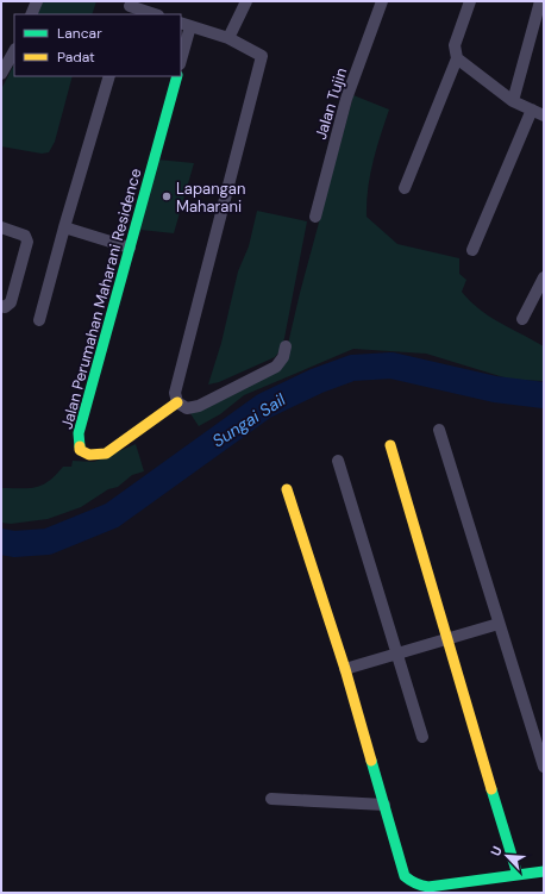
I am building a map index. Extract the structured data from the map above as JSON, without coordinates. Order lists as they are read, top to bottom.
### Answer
{
  "streets": {
    "street": ["Jalan Tujin", "Jalan Perumahan Maharani Residence"]
  },
  "water": ["Sungai Sail"],
  "places": ["Lapangan Maharani"],
  "legend": ["Lancar", "Padat"],
  "north": "top left"
}
